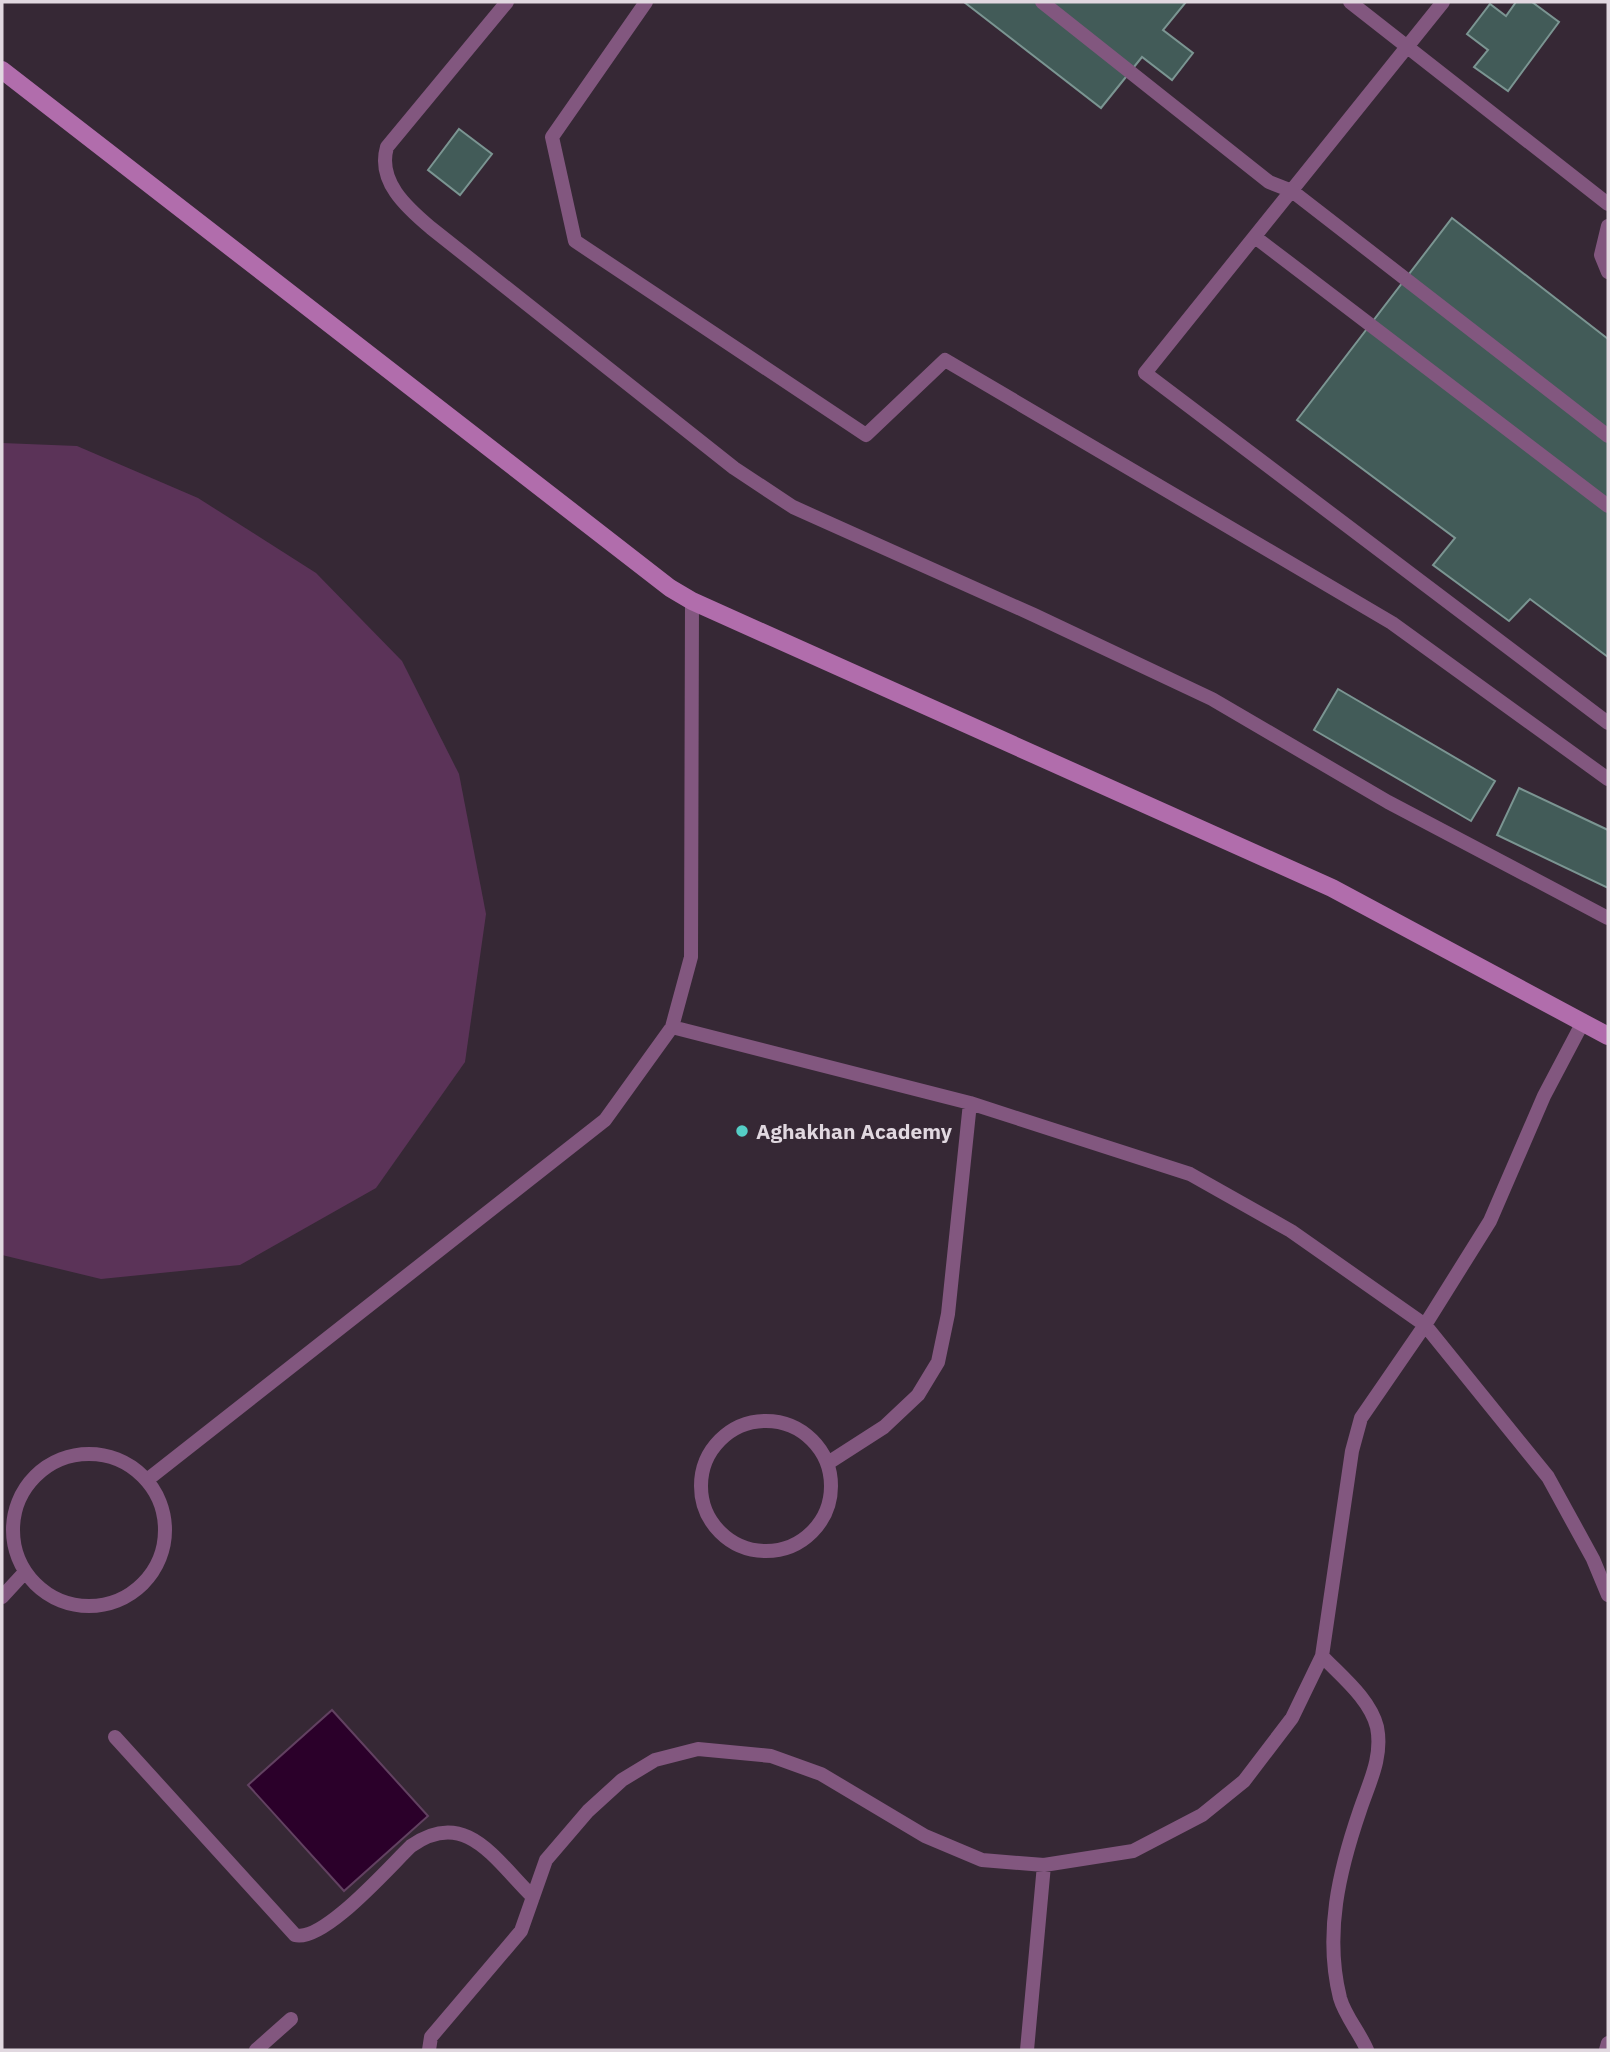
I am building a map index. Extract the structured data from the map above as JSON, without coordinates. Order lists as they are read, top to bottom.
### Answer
{
  "places": ["Aghakhan Academy"]
}
